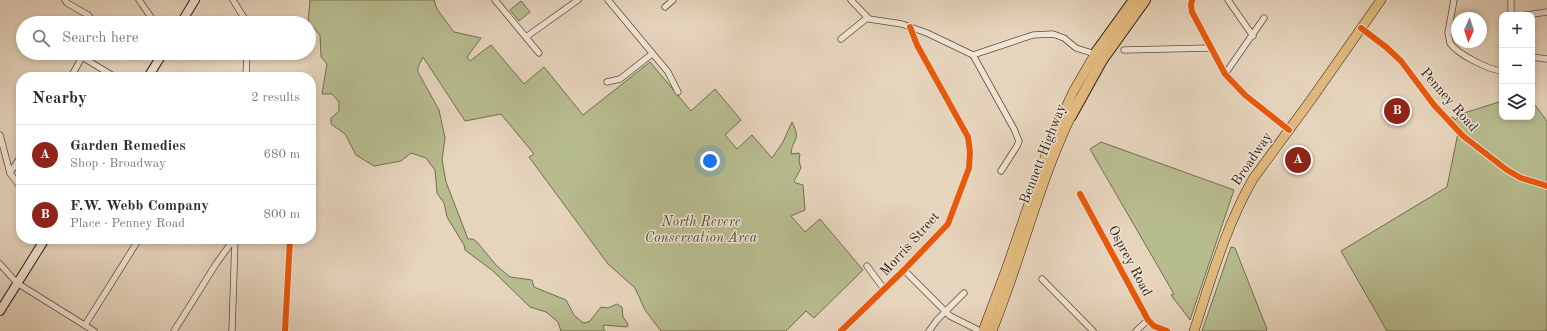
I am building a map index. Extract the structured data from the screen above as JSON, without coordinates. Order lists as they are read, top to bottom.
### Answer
{
  "streets": {
    "highway": ["Bennett Highway"],
    "main road": ["Broadway"],
    "street": ["Penney Road", "Morris Street", "Osprey Road"]
  },
  "crossings": [
    ["Penney Road", "Broadway"]
  ],
  "parks": ["North Revere Conservation Area"],
  "north": "bottom",
  "page": {
    "map_buttons": ["+", "−"],
    "search": "Search here",
    "heading": ["Nearby", "2 results"],
    "pins": ["B", "A"],
    "list": [
      {
        "mark": "A",
        "name": "Garden Remedies",
        "note": "Shop · Broadway",
        "value": "680 m"
      },
      {
        "mark": "B",
        "name": "F.W. Webb Company",
        "note": "Place · Penney Road",
        "value": "800 m"
      }
    ]
  }
}
